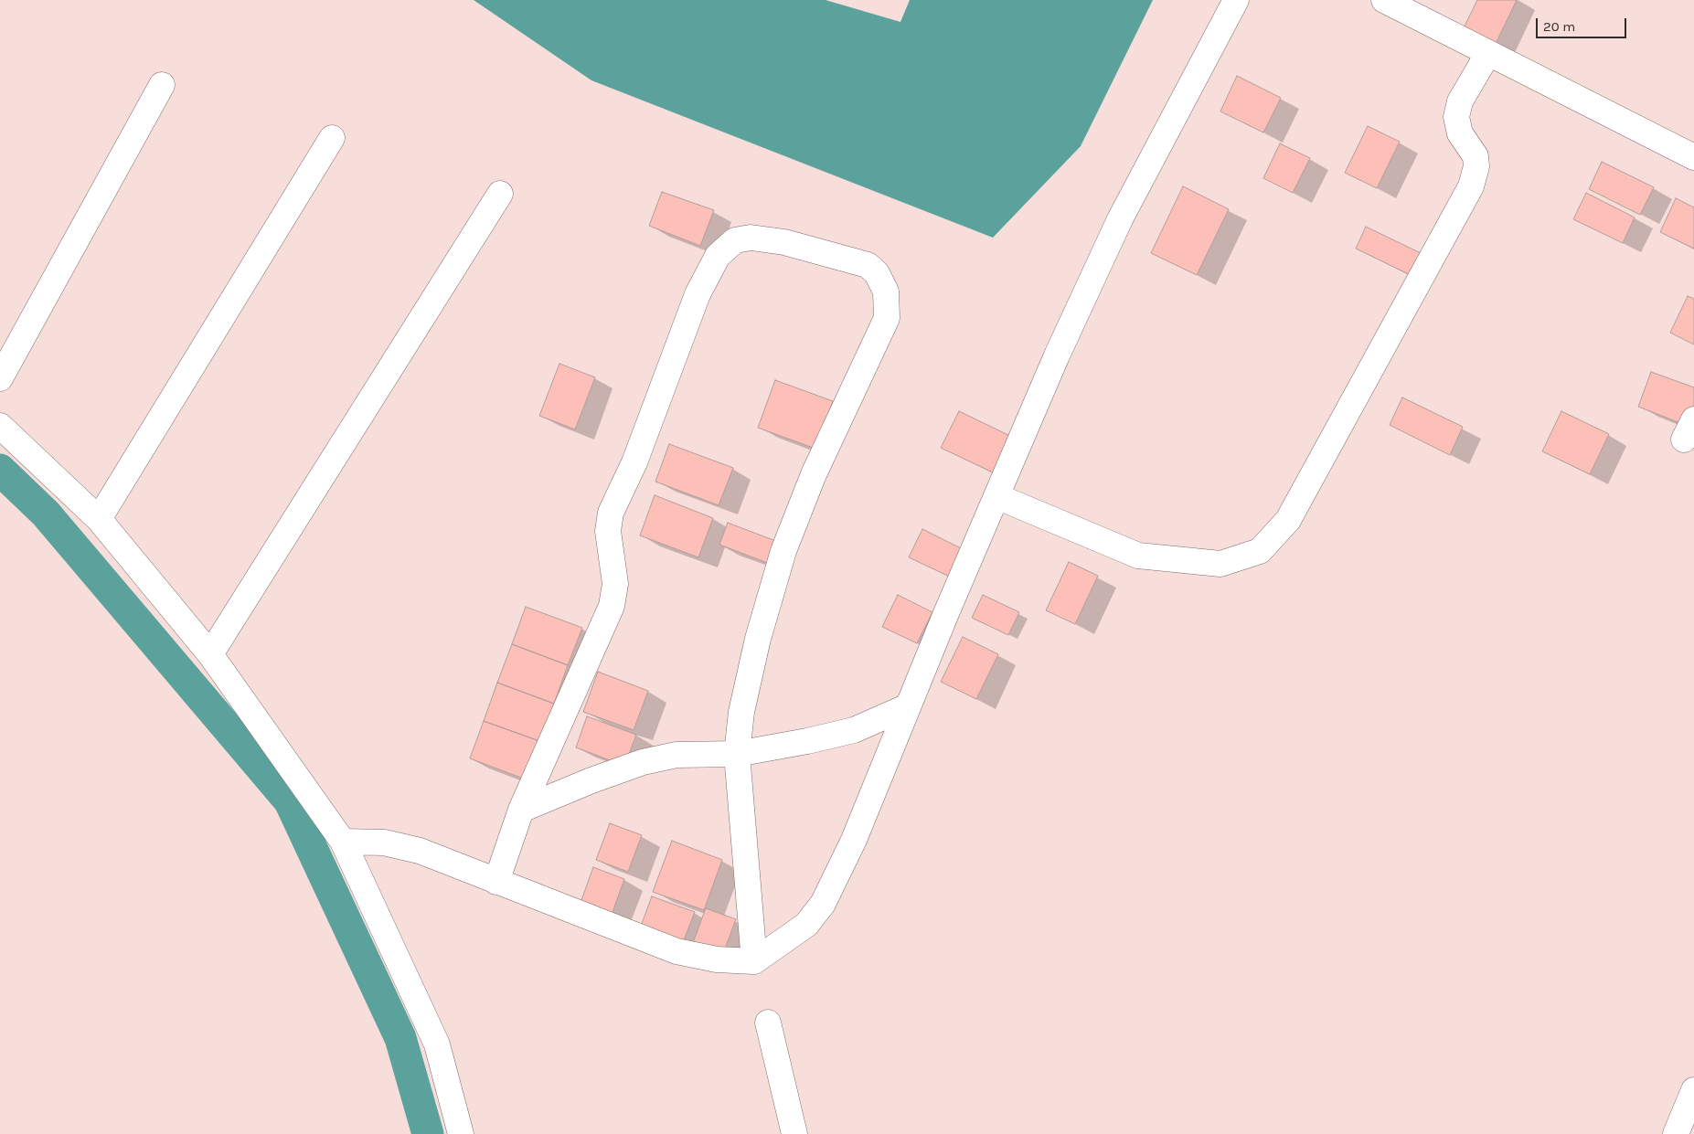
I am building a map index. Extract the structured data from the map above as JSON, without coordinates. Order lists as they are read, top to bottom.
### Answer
{
  "scale_bar": "20 m"
}
